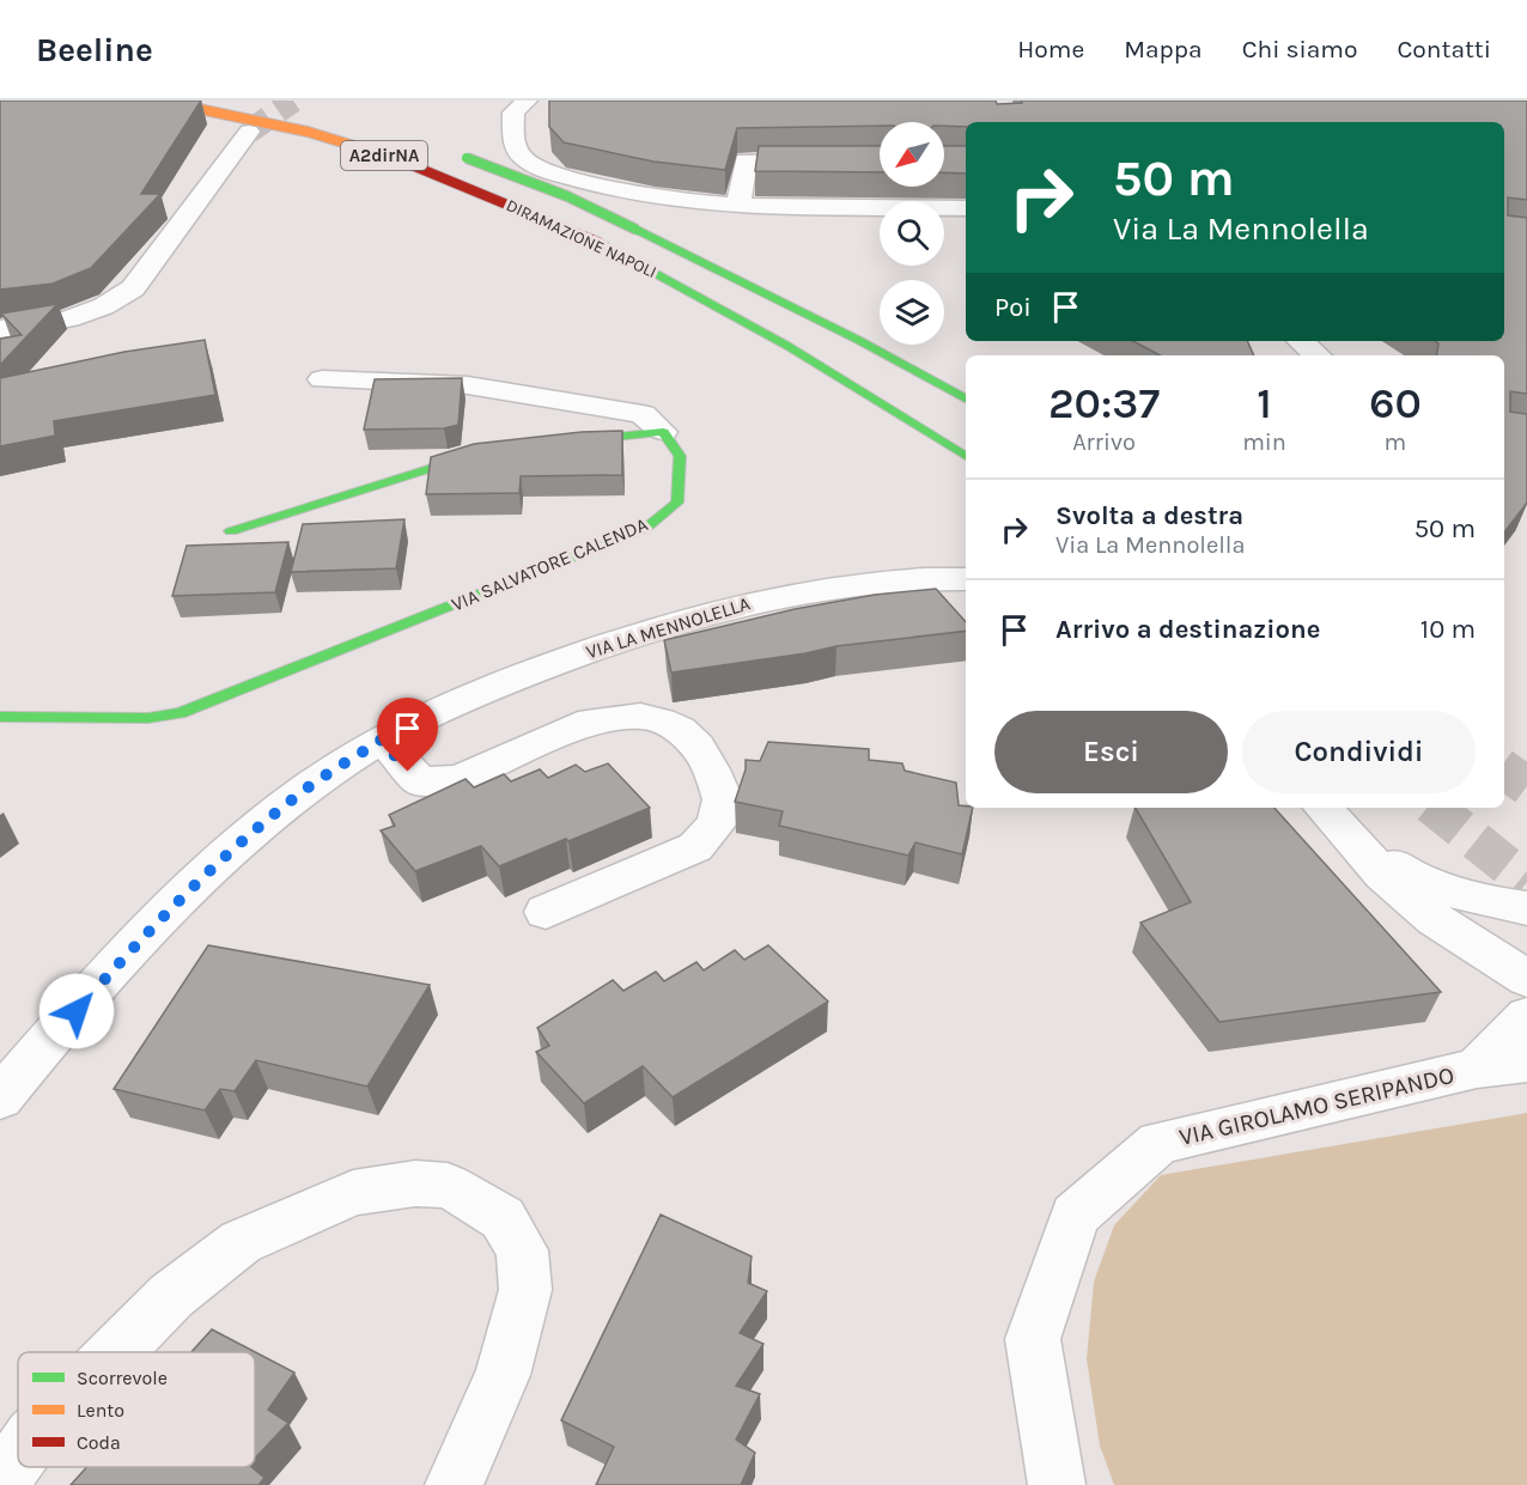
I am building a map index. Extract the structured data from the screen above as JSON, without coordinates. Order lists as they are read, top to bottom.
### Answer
{
  "streets": {
    "main road": ["A2dirNA", "DIRAMAZIONE NAPOLI", "VIA SALVATORE CALENDA"],
    "street": ["VIA LA MENNOLELLA", "VIA GIROLAMO SERIPANDO"]
  },
  "legend": ["Scorrevole", "Lento", "Coda"],
  "north": "bottom left",
  "page": {
    "header": "Beeline",
    "nav": [
      "Home",
      "Mappa",
      "Chi siamo",
      "Contatti"
    ],
    "turn": ["50 m", "Via La Mennolella"],
    "then": "Poi",
    "eta": [
      "20:37",
      "Arrivo",
      "1",
      "min",
      "60",
      "m"
    ],
    "list": [
      {
        "name": "Svolta a destra",
        "note": "Via La Mennolella",
        "value": "50 m"
      },
      {
        "name": "Arrivo a destinazione",
        "value": "10 m"
      }
    ],
    "buttons": ["Esci", "Condividi"]
  }
}
